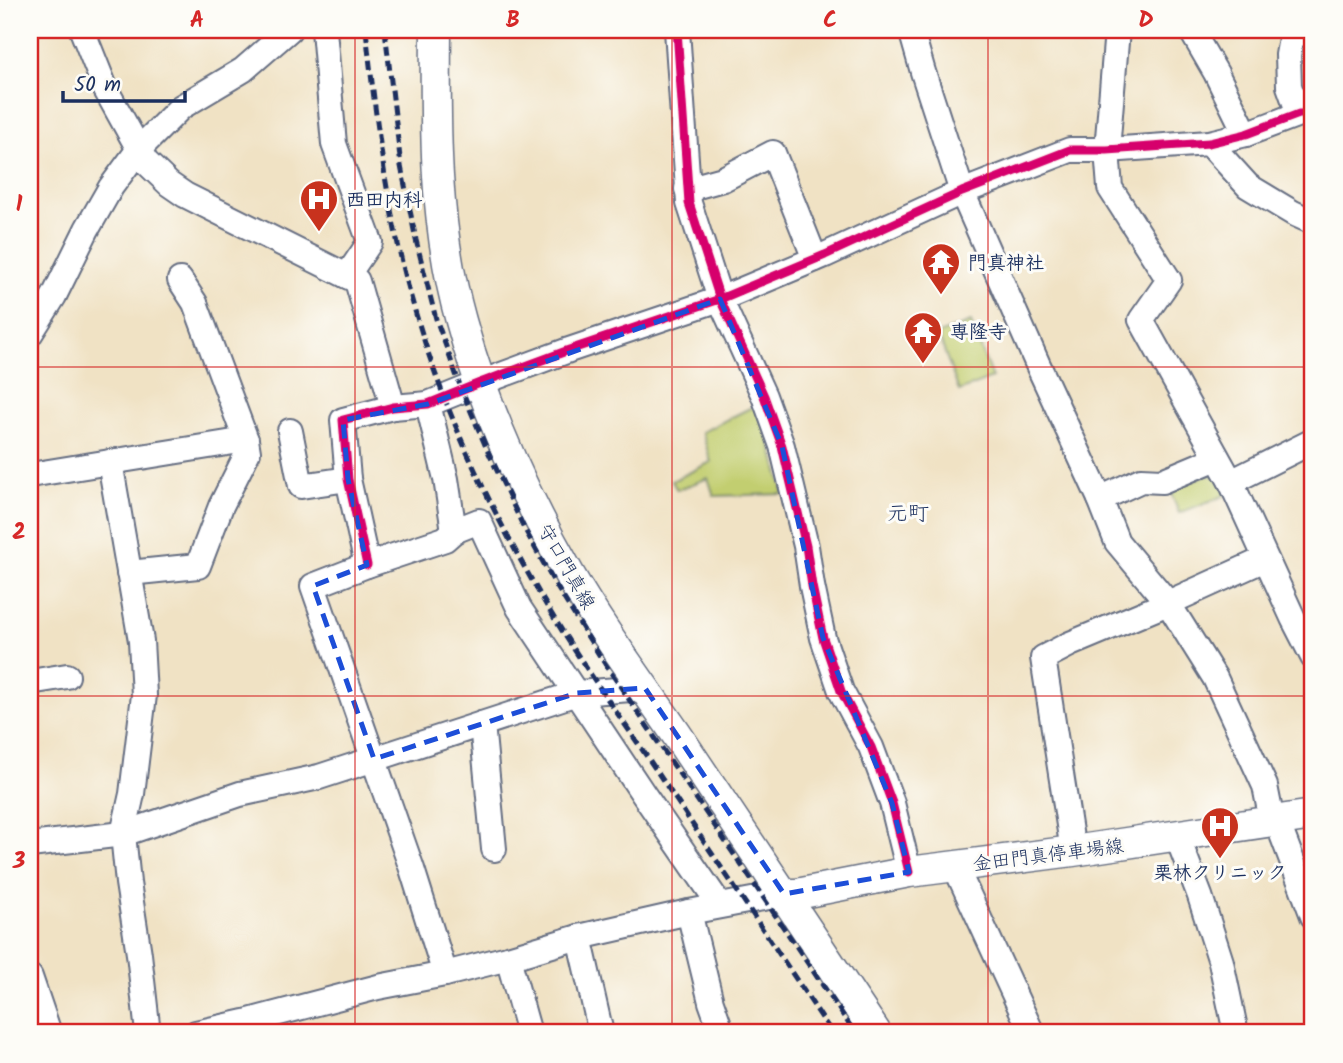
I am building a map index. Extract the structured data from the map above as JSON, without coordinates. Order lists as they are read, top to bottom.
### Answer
{
  "streets": {
    "main road": ["守口門真線", "金田門真停車場線"]
  },
  "crossings": [
    ["守口門真線", "金田門真停車場線"]
  ],
  "districts": ["元町"],
  "places": {
    "hospital": ["西田内科", "栗林クリニック"],
    "temple": ["門真神社", "専隆寺"]
  },
  "scale_bar": "50 m",
  "grid": {
    "columns": [
      "A",
      "B",
      "C",
      "D"
    ],
    "rows": ["1", "2", "3"]
  }
}
